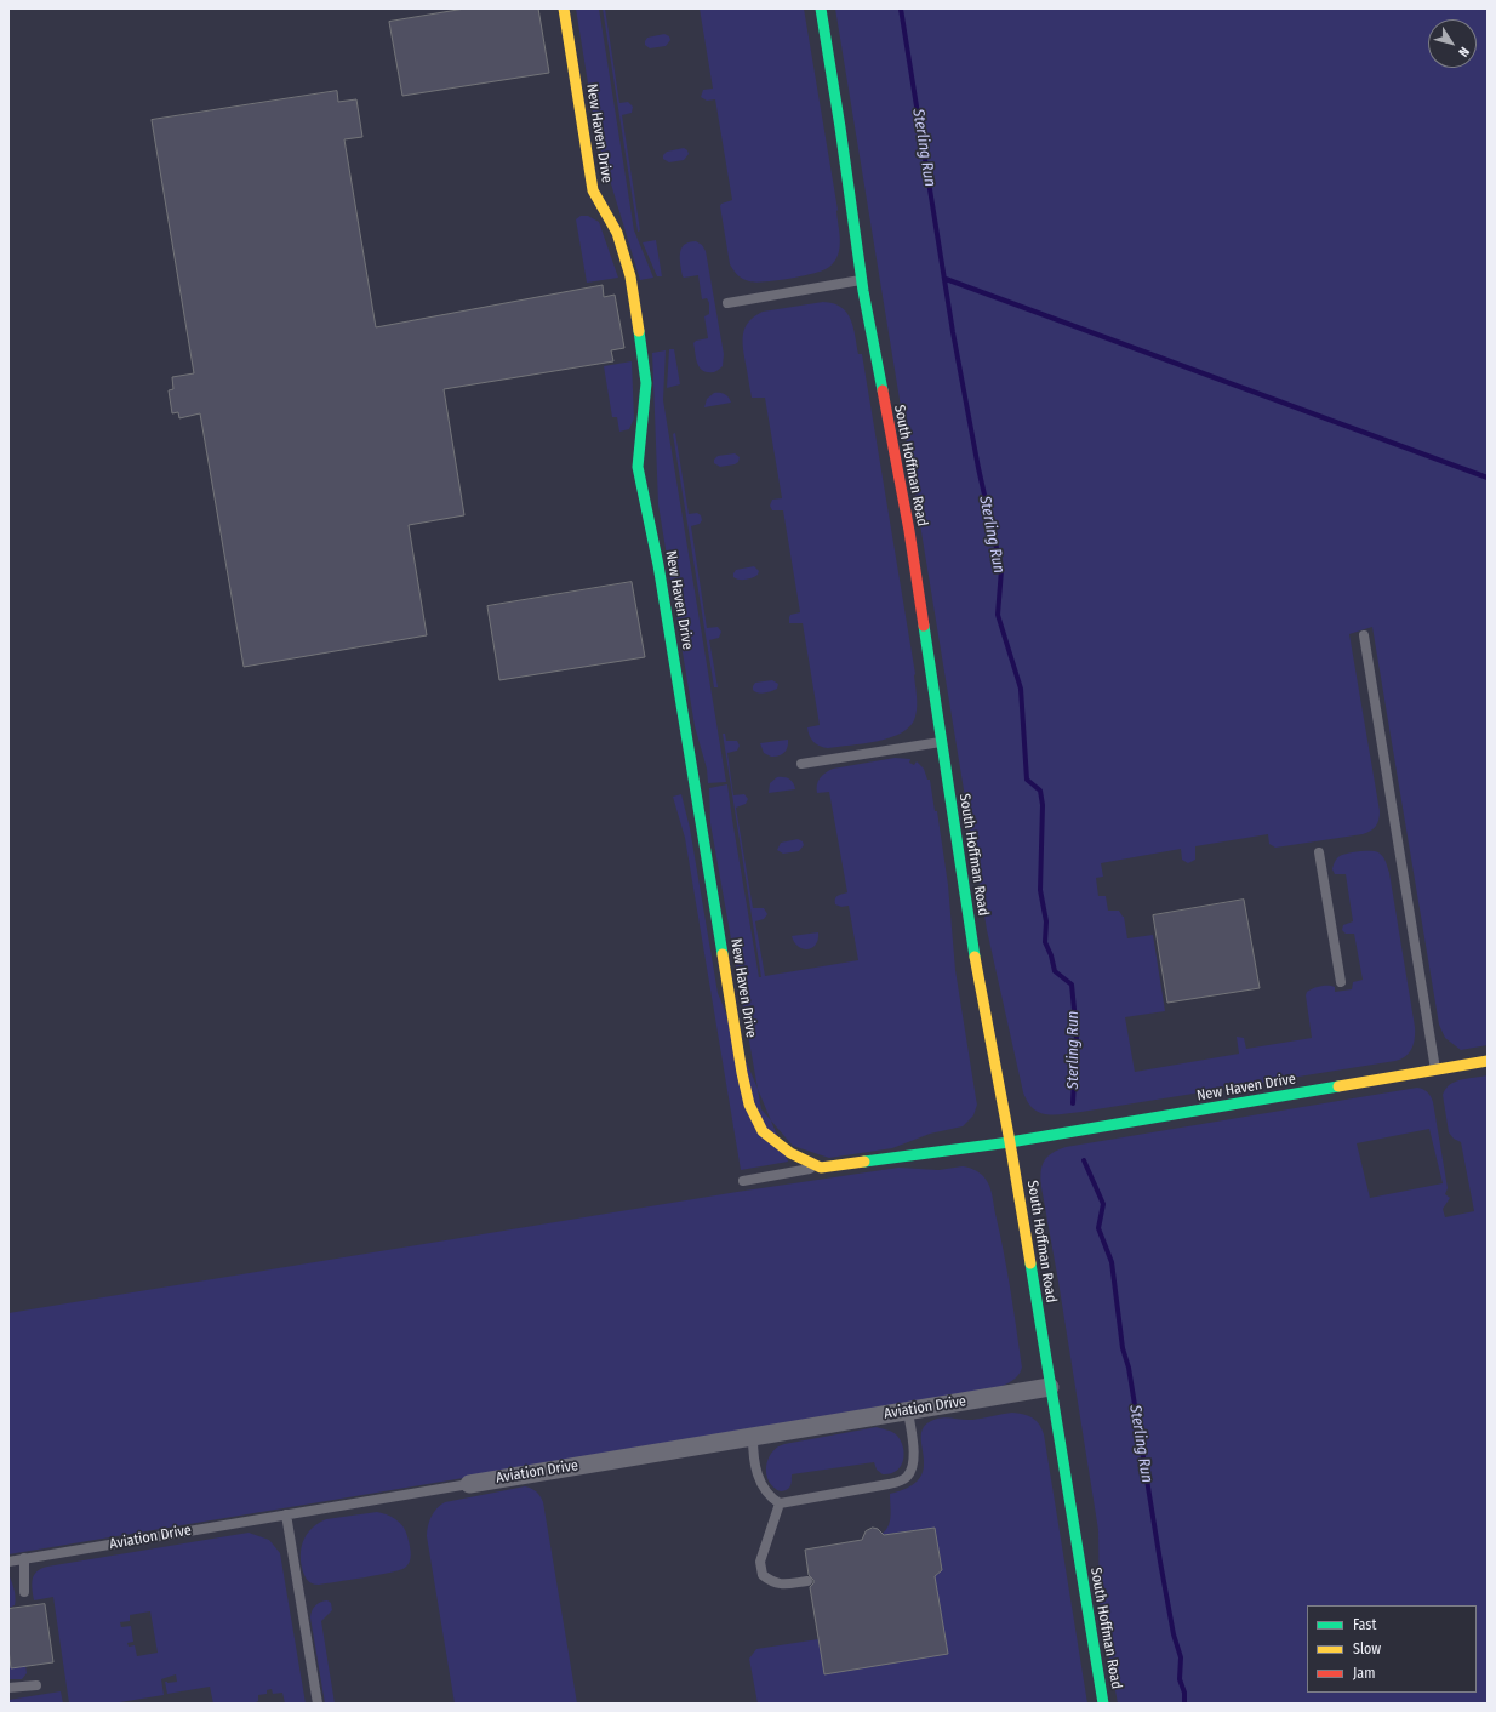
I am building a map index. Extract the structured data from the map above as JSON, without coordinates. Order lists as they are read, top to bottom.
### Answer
{
  "streets": {
    "street": ["New Haven Drive", "South Hoffman Road", "Aviation Drive"]
  },
  "crossings": [
    ["New Haven Drive", "South Hoffman Road"],
    ["South Hoffman Road", "Aviation Drive"]
  ],
  "water": ["Sterling Run"],
  "legend": ["Fast", "Slow", "Jam"],
  "north": "bottom right"
}
